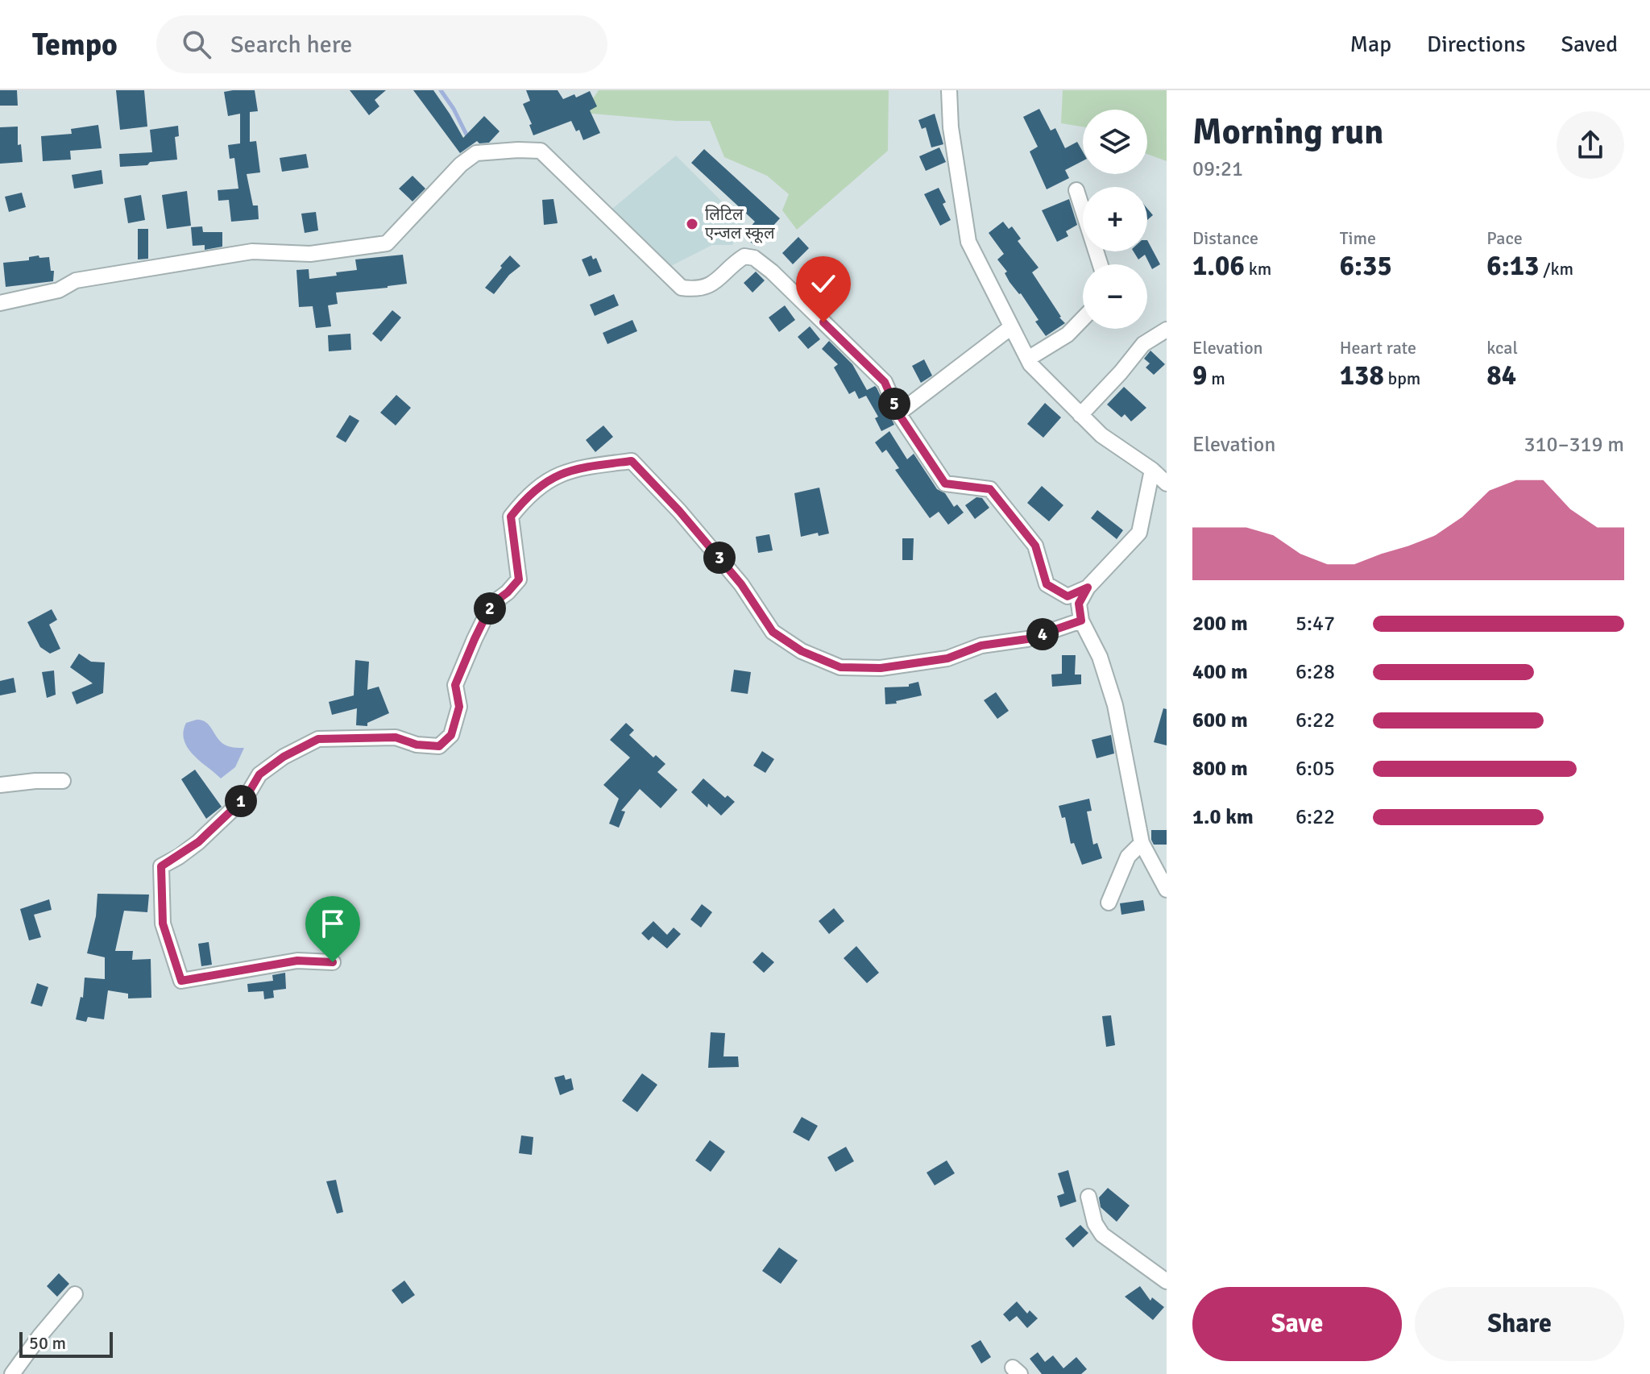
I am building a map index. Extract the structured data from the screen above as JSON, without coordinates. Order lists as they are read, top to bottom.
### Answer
{
  "places": ["लिटिल एन्जल स्कूल"],
  "scale_bar": "50 m",
  "page": {
    "header": "Tempo",
    "search": "Search here",
    "nav": ["Map", "Directions", "Saved"],
    "heading": ["Morning run", "09:21"],
    "map_buttons": ["+", "−"],
    "stats": [
      ["Distance", "1.06 km"],
      ["Time", "6:35"],
      ["Pace", "6:13 /km"],
      ["Elevation", "9 m"],
      ["Heart rate", "138 bpm"],
      ["kcal", "84"]
    ],
    "pins": [
      "5",
      "3",
      "2",
      "4",
      "1"
    ],
    "chart": ["Elevation", "310–319 m"],
    "list": [
      {
        "name": "200 m",
        "note": "5:47"
      },
      {
        "name": "400 m",
        "note": "6:28"
      },
      {
        "name": "600 m",
        "note": "6:22"
      },
      {
        "name": "800 m",
        "note": "6:05"
      },
      {
        "name": "1.0 km",
        "note": "6:22"
      }
    ],
    "buttons": ["Save", "Share"],
    "scale": "50 m"
  }
}
